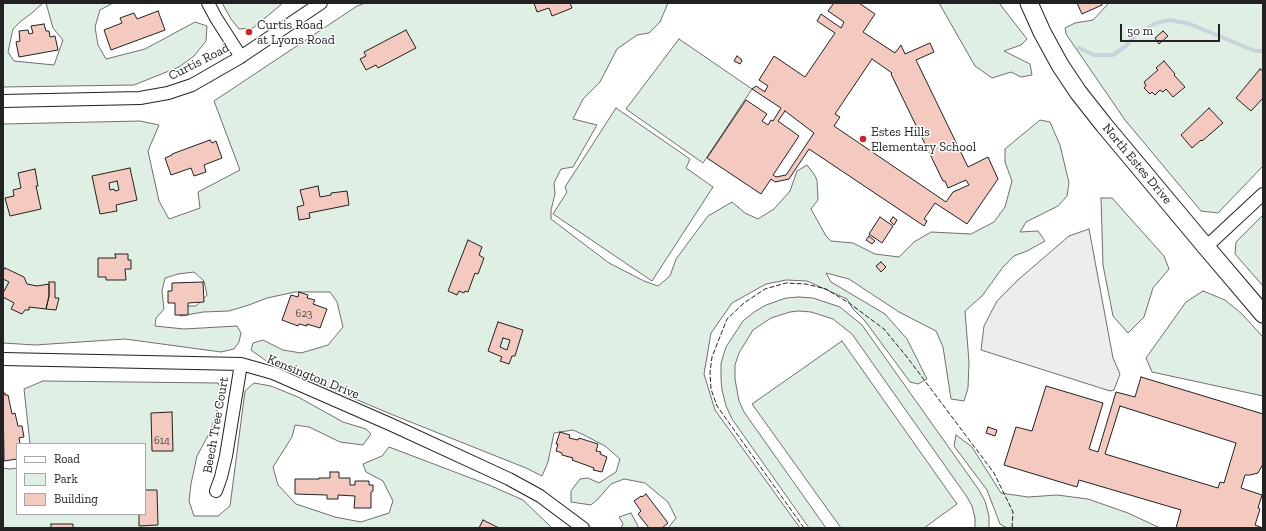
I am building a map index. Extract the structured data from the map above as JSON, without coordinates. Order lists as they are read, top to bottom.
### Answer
{
  "streets": {
    "main road": ["North Estes Drive"],
    "street": ["Curtis Road", "Kensington Drive", "Beech Tree Court"]
  },
  "crossings": [
    ["Kensington Drive", "Beech Tree Court"]
  ],
  "places": ["Curtis Road at Lyons Road", "Estes Hills Elementary School"],
  "house_numbers": ["623", "614"],
  "legend": ["Road", "Park", "Building"],
  "scale_bar": "50 m"
}
